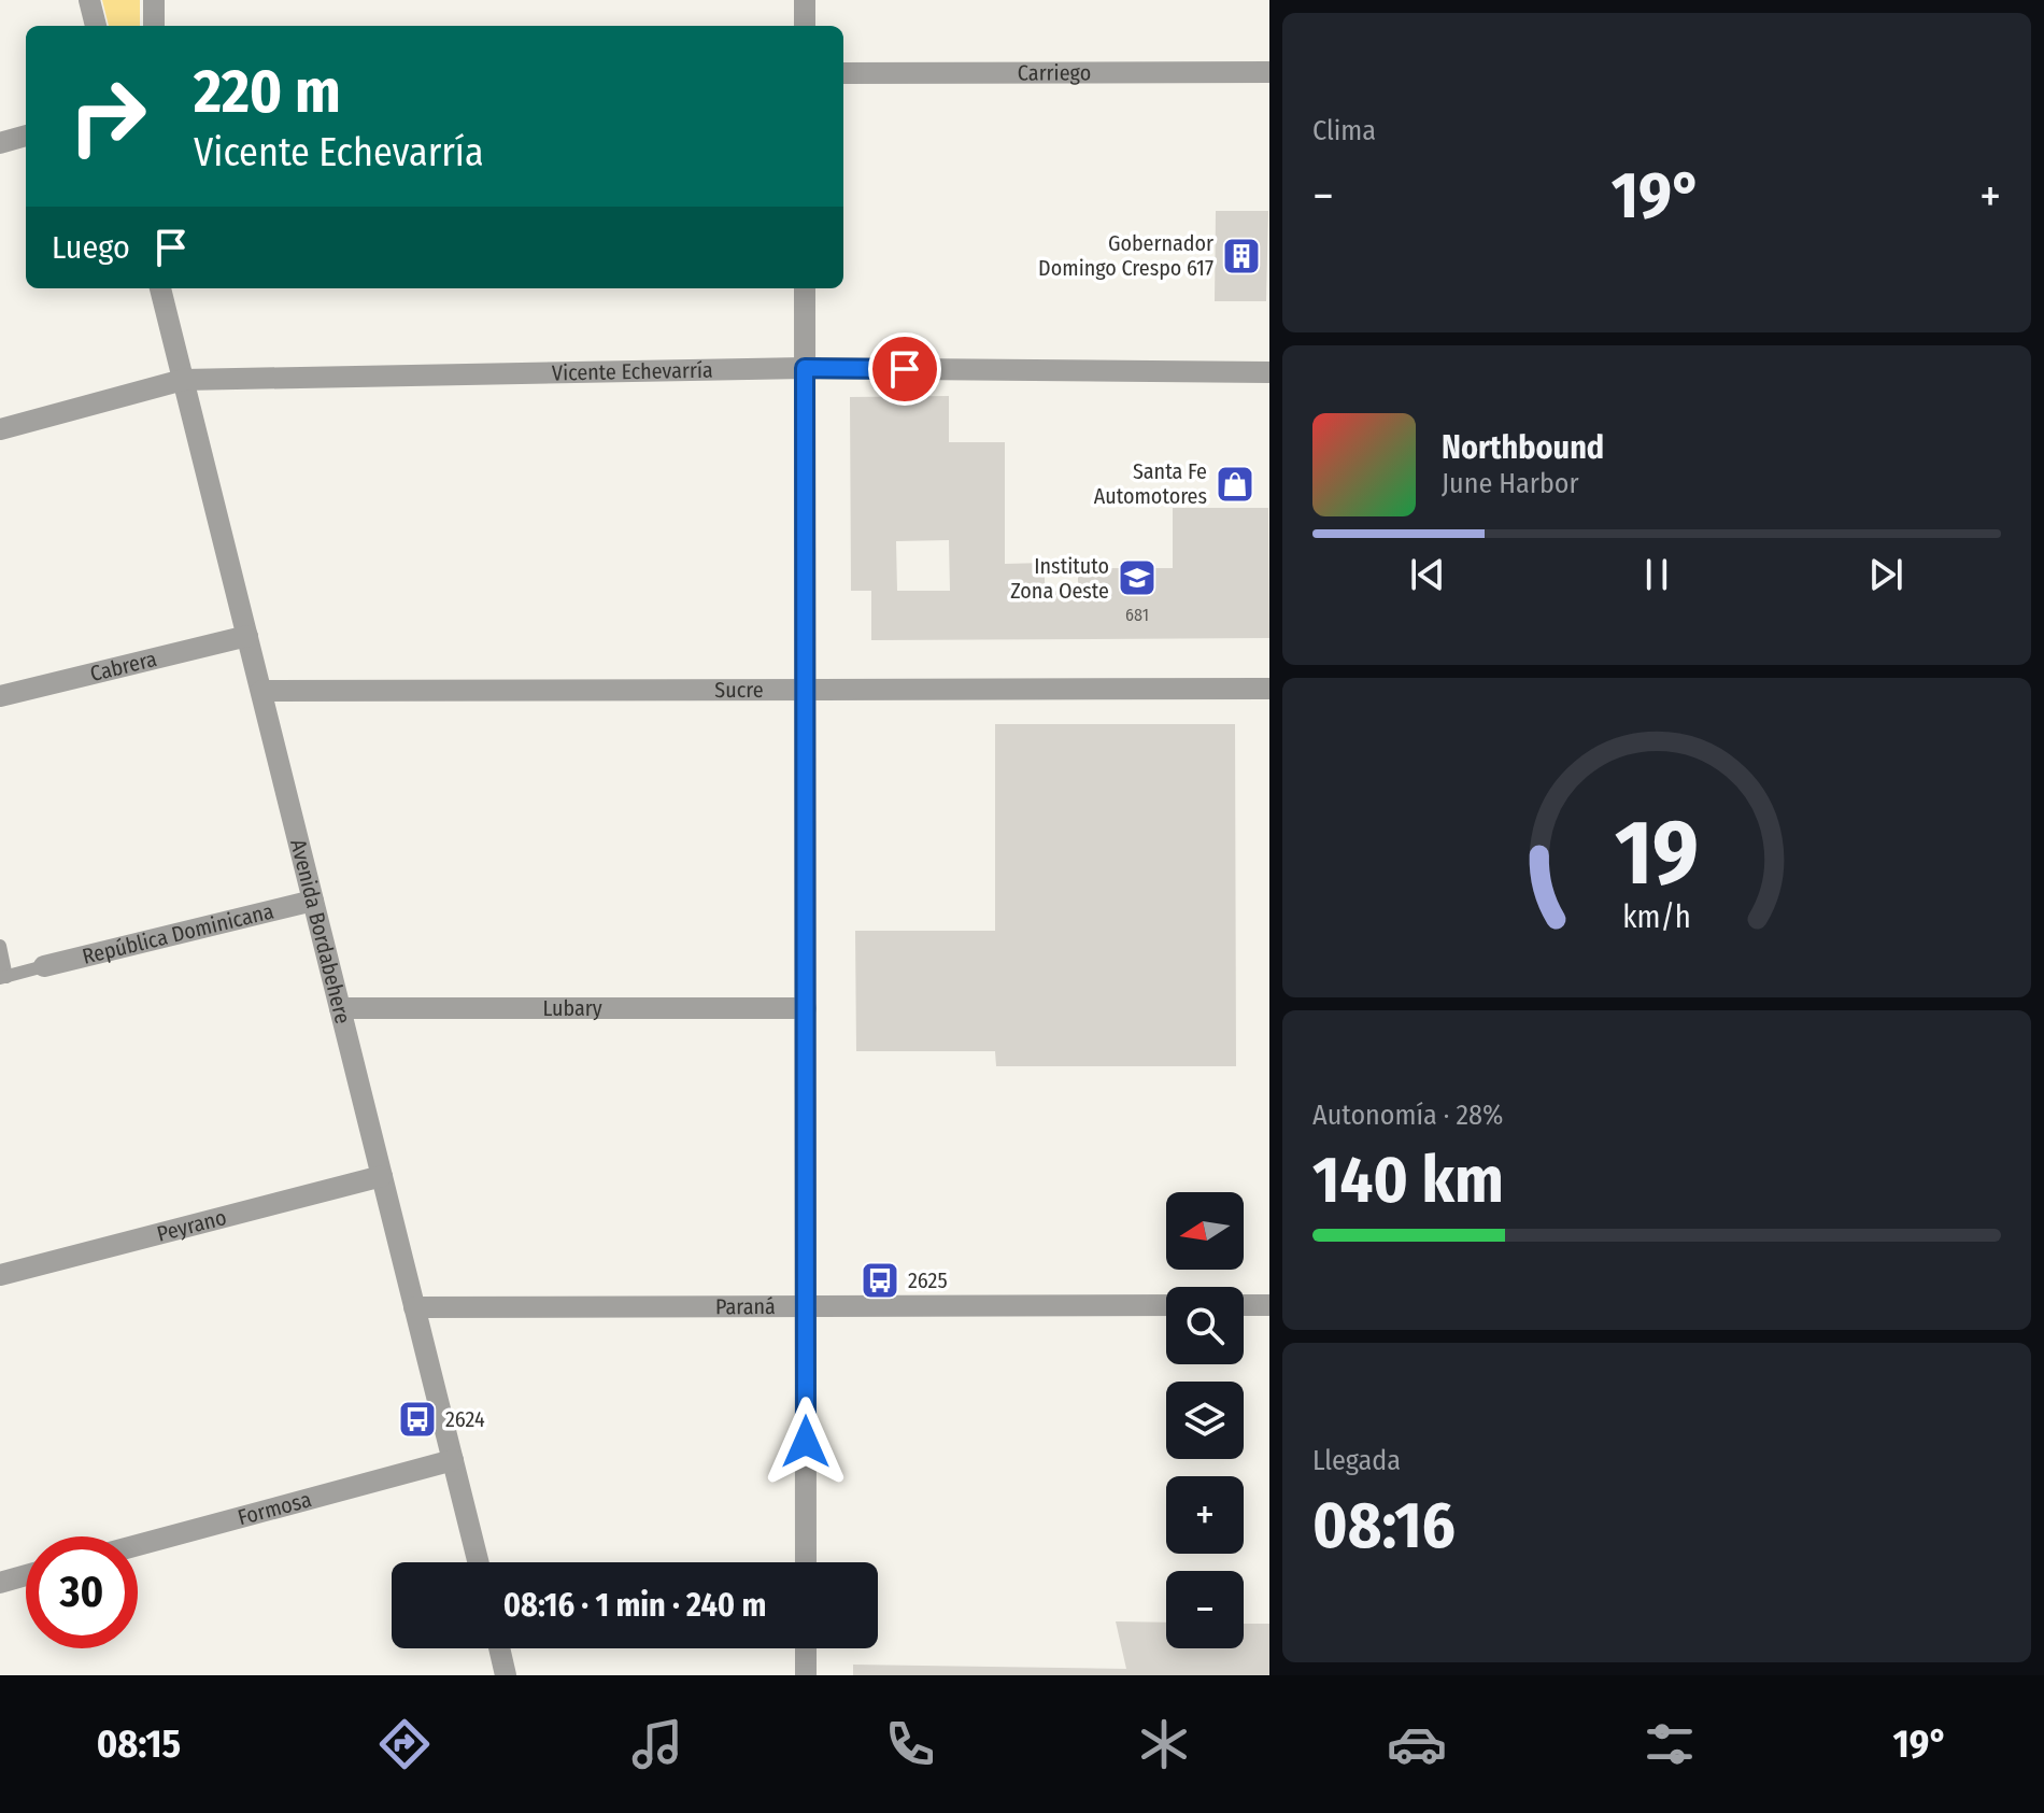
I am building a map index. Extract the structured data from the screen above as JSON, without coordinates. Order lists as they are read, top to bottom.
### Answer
{
  "streets": {
    "street": [
      "Carriego",
      "Vicente Echevarría",
      "Cabrera",
      "Sucre",
      "Avenida Bordabehere",
      "República Dominicana",
      "Lubary",
      "Peyrano",
      "Paraná",
      "Formosa"
    ]
  },
  "crossings": [
    ["Vicente Echevarría", "Avenida Bordabehere"],
    ["Cabrera", "Avenida Bordabehere"],
    ["Sucre", "Avenida Bordabehere"],
    ["Avenida Bordabehere", "República Dominicana"],
    ["Avenida Bordabehere", "Lubary"],
    ["Avenida Bordabehere", "Peyrano"],
    ["Avenida Bordabehere", "Paraná"],
    ["Avenida Bordabehere", "Formosa"]
  ],
  "places": {
    "building": ["Gobernador Domingo Crespo 617"],
    "shop": ["Santa Fe Automotores"],
    "school or university": ["Instituto Zona Oeste"],
    "bus stop": ["2625", "2624"]
  },
  "house_numbers": ["681"],
  "north": "left",
  "page": {
    "tile": [
      "Clima",
      ["Autonomía · 28%", "140 km"],
      ["Llegada", "08:16"]
    ],
    "turn": ["220 m", "Vicente Echevarría"],
    "heat": ["−", "19°", "+"],
    "then": "Luego",
    "song": ["Northbound", "June Harbor"],
    "map_buttons": ["+", "−"],
    "limit": "30",
    "trip": "08:16 · 1 min · 240 m",
    "tabs": ["08:15", "19°"],
    "gauge": ["19", "km/h"]
  }
}
